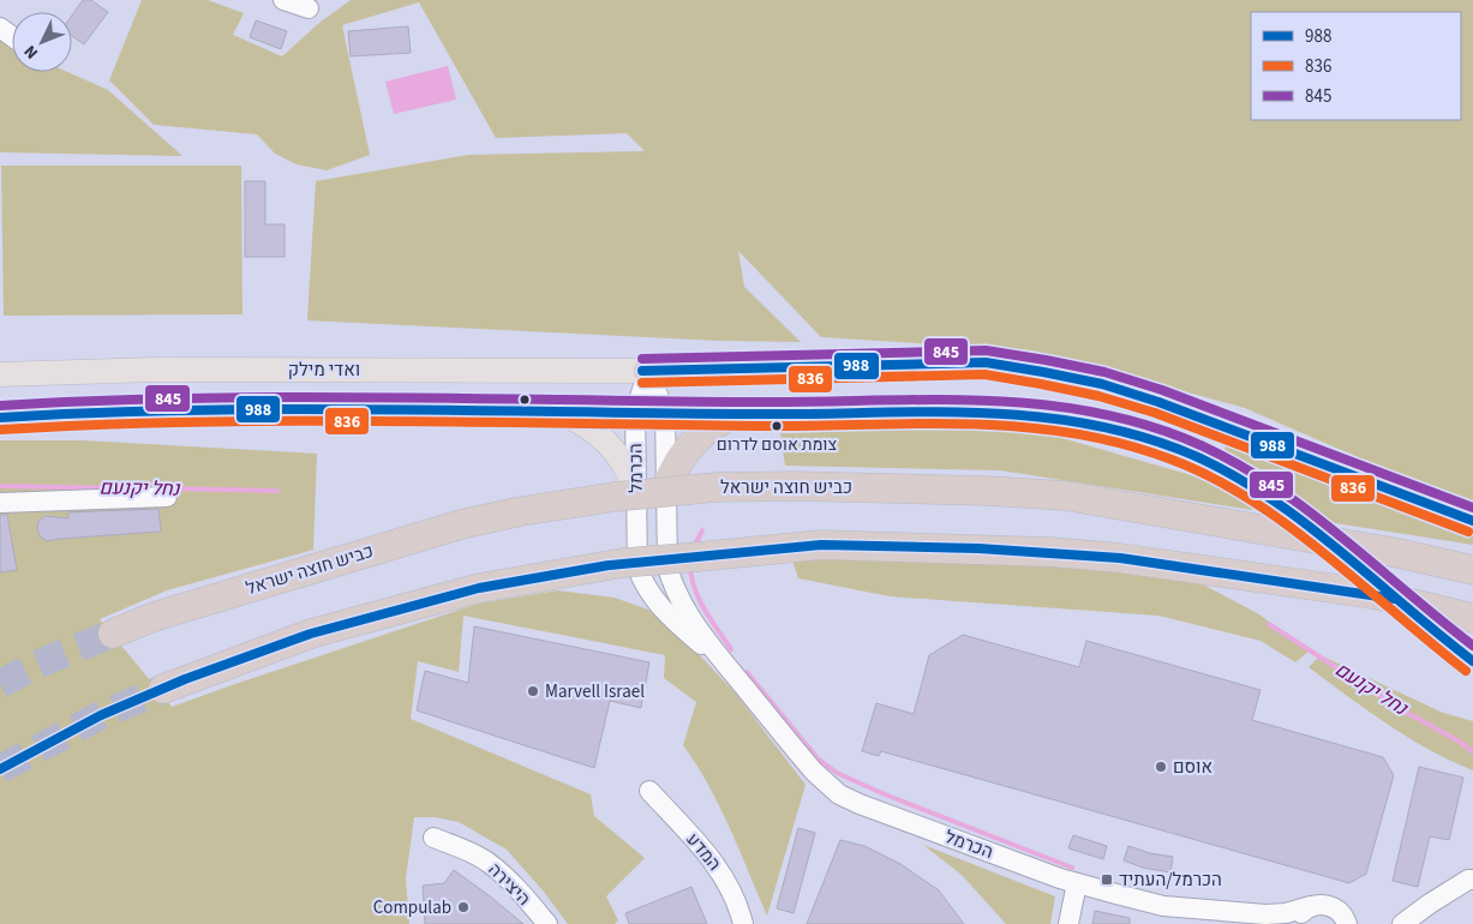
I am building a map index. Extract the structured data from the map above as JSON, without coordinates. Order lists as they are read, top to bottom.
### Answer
{
  "streets": {
    "highway": ["כביש חוצה ישראל"],
    "main road": ["ואדי מילק"],
    "street": ["הכרמל", "המדע", "היצירה"]
  },
  "crossings": [
    ["ואדי מילק", "הכרמל"],
    ["הכרמל", "כביש חוצה ישראל"]
  ],
  "water": ["נחל יקנעם"],
  "places": {
    "other": [
      "צומת אוסם לדרום",
      "Marvell Israel",
      "אוסם",
      "Compulab"
    ],
    "transit": ["הכרמל/העתיד"]
  },
  "lines": ["transit line 845", "transit line 988", "transit line 836"],
  "legend": ["988", "836", "845"],
  "north": "bottom left"
}
